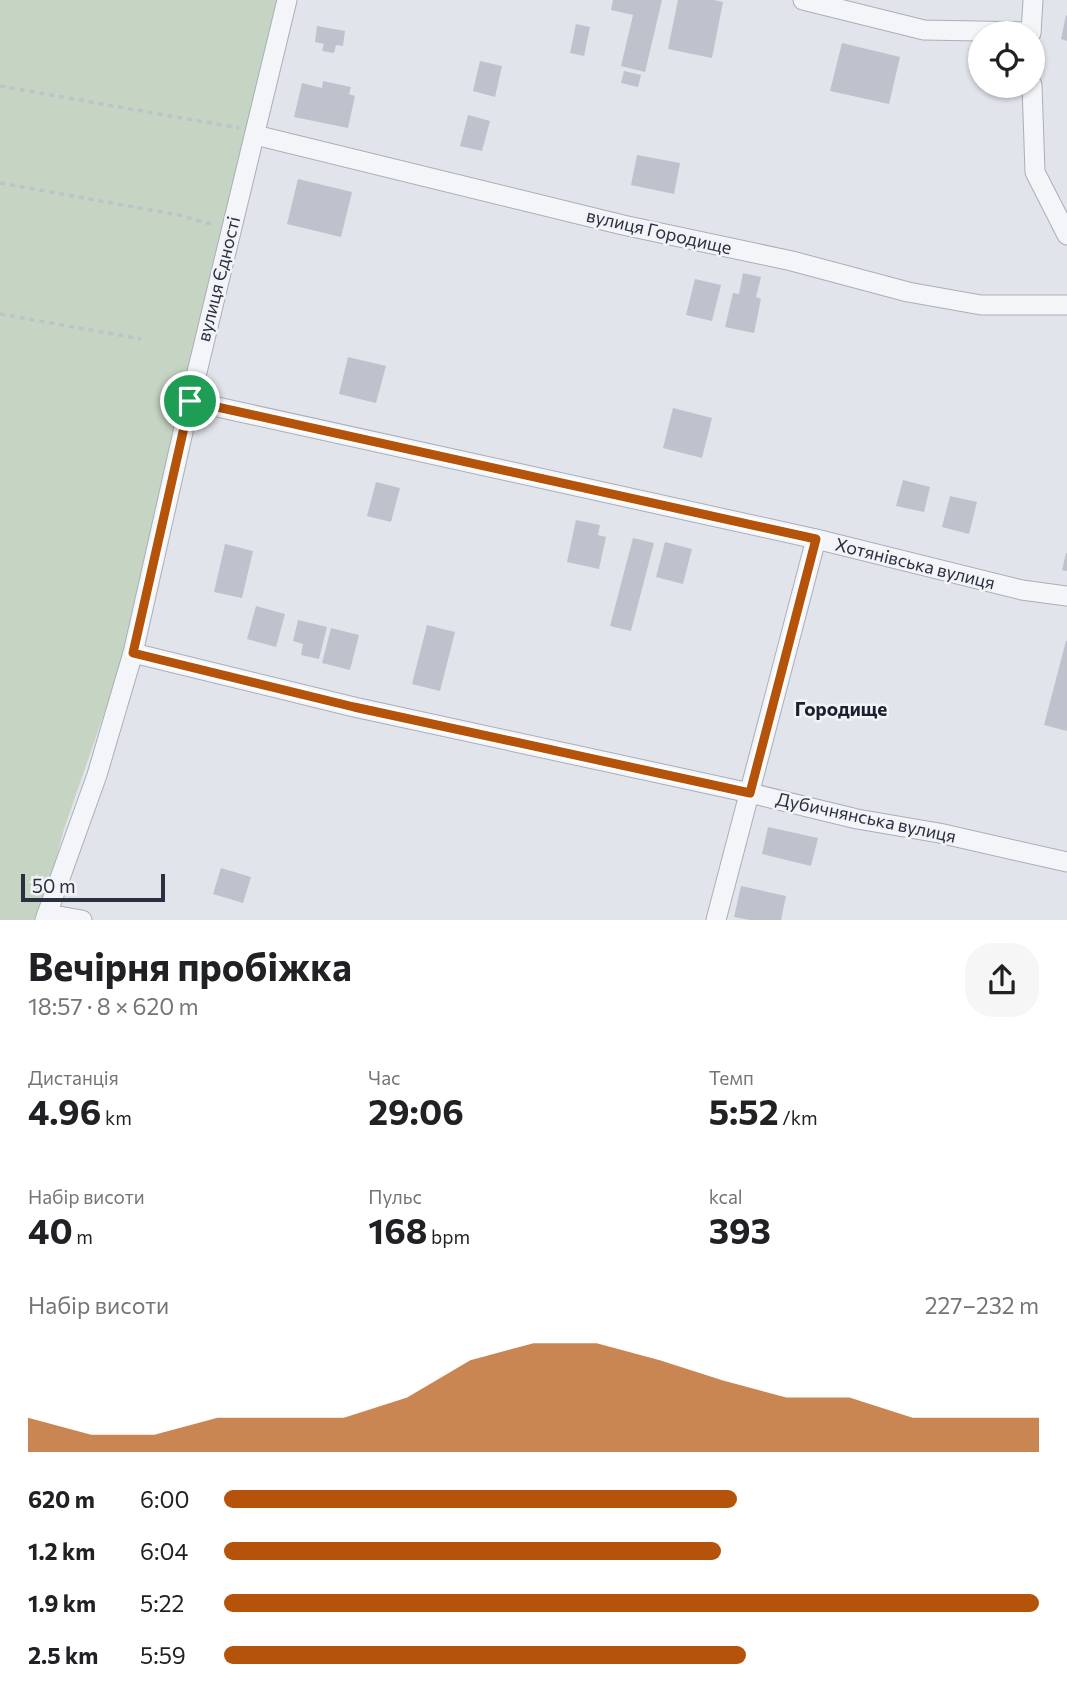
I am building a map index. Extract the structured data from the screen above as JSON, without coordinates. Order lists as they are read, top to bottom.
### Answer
{
  "streets": {
    "street": [
      "вулиця Городище",
      "вулиця Єдності",
      "Хотянівська вулиця",
      "Дубичнянська вулиця"
    ]
  },
  "crossings": [
    ["вулиця Городище", "вулиця Єдності"],
    ["вулиця Єдності", "Хотянівська вулиця"],
    ["вулиця Єдності", "Дубичнянська вулиця"]
  ],
  "districts": ["Городище"],
  "scale_bar": "50 m",
  "page": {
    "scale": "50 m",
    "heading": ["Вечірня пробіжка", "18:57 · 8 × 620 m"],
    "stats": [
      ["Дистанція", "4.96 km"],
      ["Час", "29:06"],
      ["Темп", "5:52 /km"],
      ["Набір висоти", "40 m"],
      ["Пульс", "168 bpm"],
      ["kcal", "393"]
    ],
    "chart": ["Набір висоти", "227–232 m"],
    "list": [
      {
        "name": "620 m",
        "note": "6:00"
      },
      {
        "name": "1.2 km",
        "note": "6:04"
      },
      {
        "name": "1.9 km",
        "note": "5:22"
      },
      {
        "name": "2.5 km",
        "note": "5:59"
      }
    ]
  }
}
